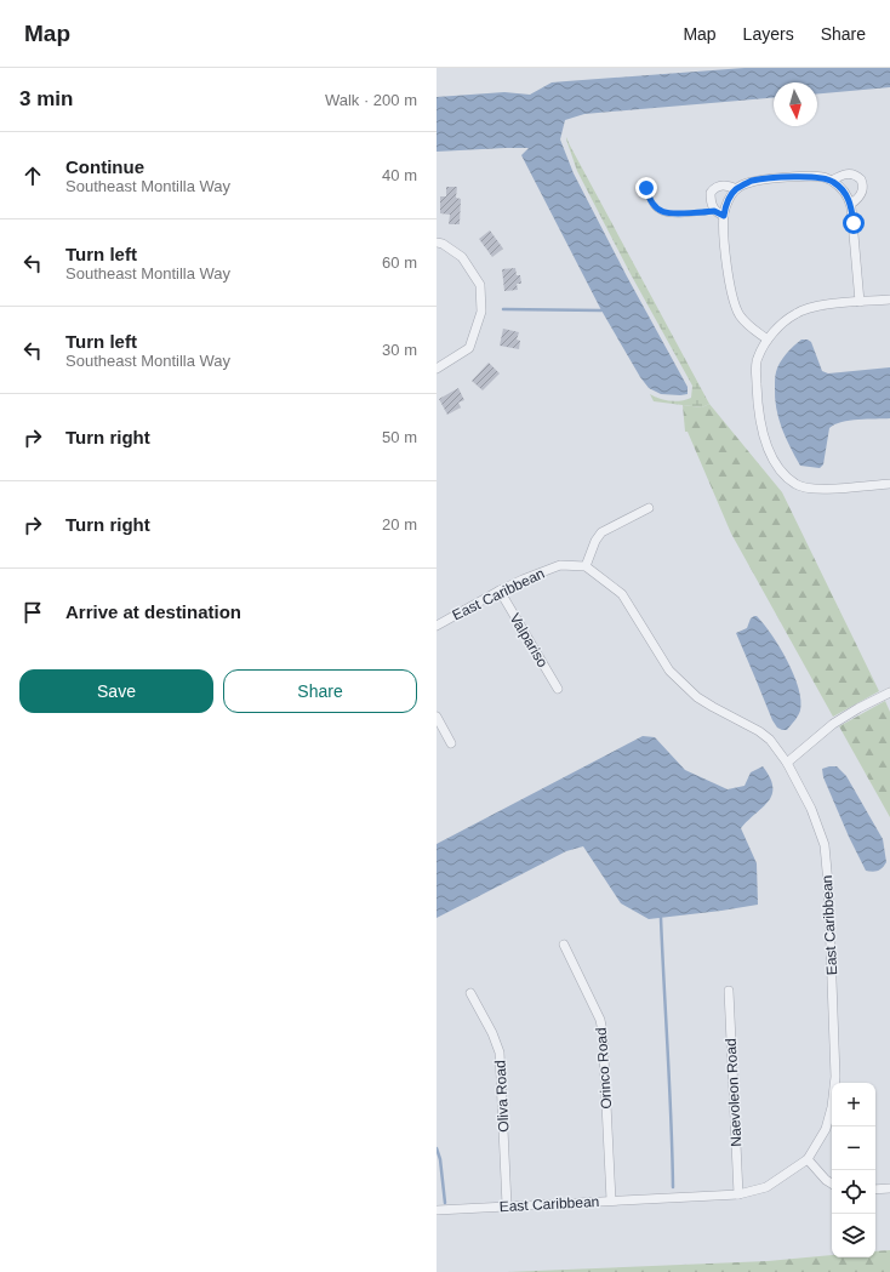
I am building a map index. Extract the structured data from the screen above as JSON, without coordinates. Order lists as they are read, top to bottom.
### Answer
{
  "streets": {
    "street": [
      "East Caribbean",
      "Valpariso",
      "Orinco Road",
      "Naevoleon Road",
      "Oliva Road"
    ]
  },
  "crossings": [
    ["East Caribbean", "Valpariso"],
    ["East Caribbean", "Orinco Road"],
    ["East Caribbean", "Naevoleon Road"],
    ["East Caribbean", "Oliva Road"]
  ],
  "north": "bottom",
  "page": {
    "header": "Map",
    "nav": ["Map", "Layers", "Share"],
    "heading": ["3 min", "Walk · 200 m"],
    "list": [
      ["Continue", "Southeast Montilla Way", "40 m"],
      ["Turn left", "Southeast Montilla Way", "60 m"],
      ["Turn left", "Southeast Montilla Way", "30 m"],
      ["Turn right", "50 m"],
      ["Turn right", "20 m"],
      "Arrive at destination"
    ],
    "buttons": ["Save", "Share"],
    "map_buttons": ["+", "−"]
  }
}
